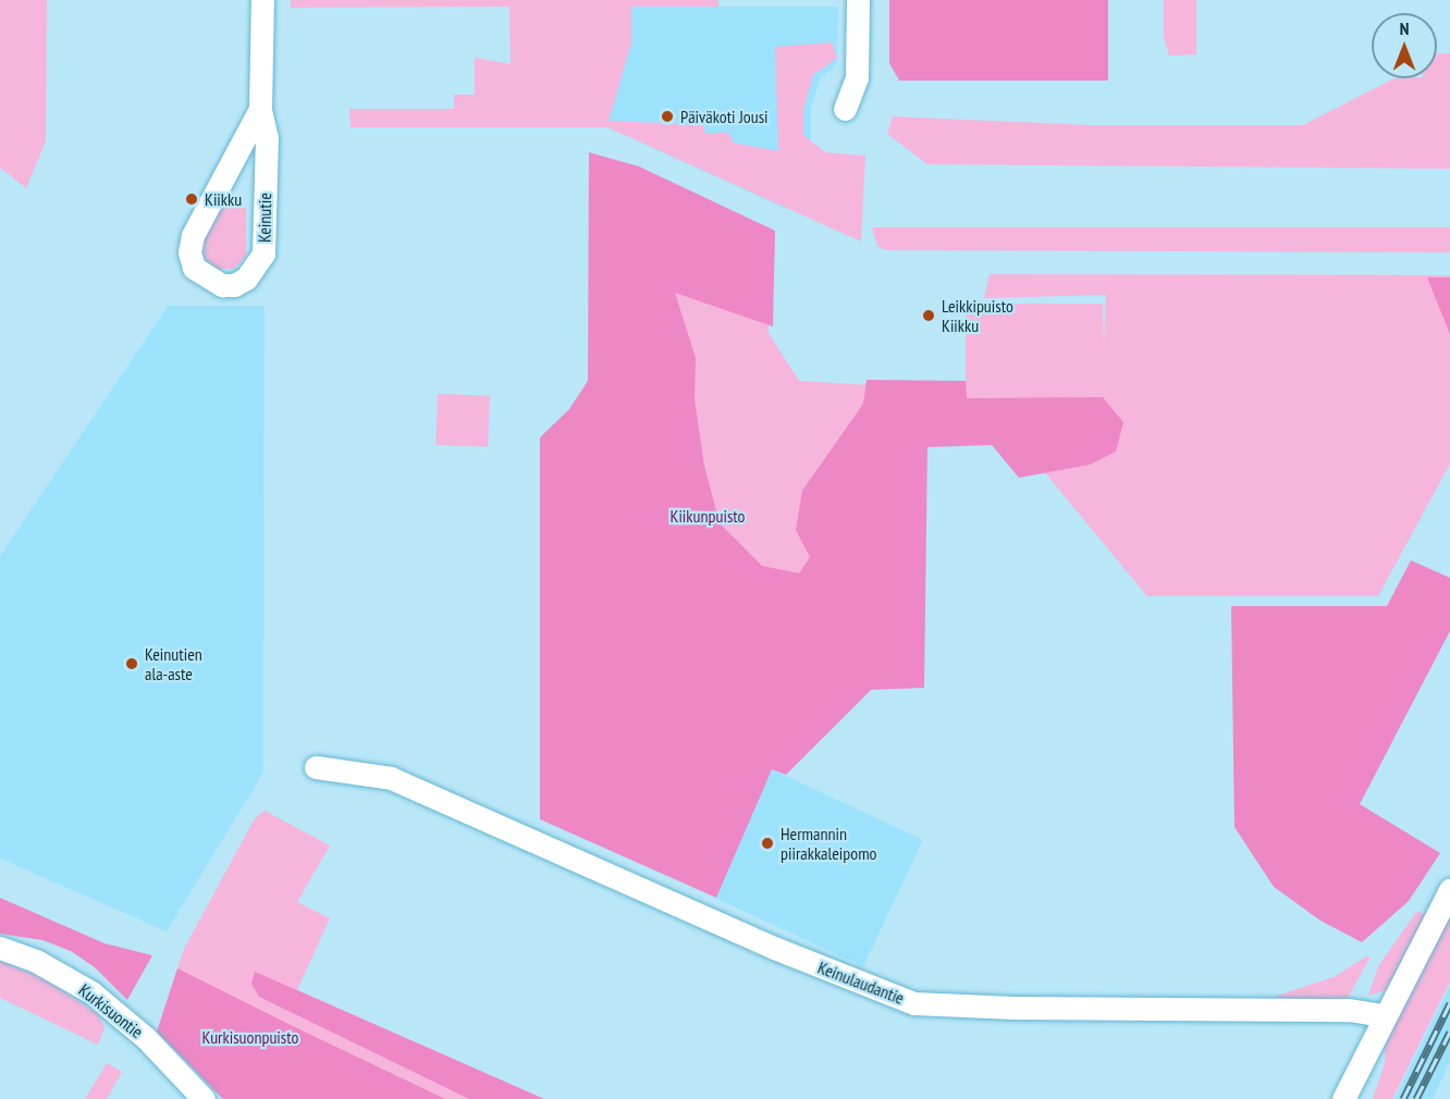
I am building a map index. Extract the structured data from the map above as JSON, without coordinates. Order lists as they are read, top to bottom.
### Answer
{
  "streets": {
    "street": ["Keinutie", "Keinulaudantie", "Kurkisuontie"]
  },
  "parks": ["Kiikunpuisto", "Kurkisuonpuisto"],
  "places": [
    "Päiväkoti Jousi",
    "Kiikku",
    "Leikkipuisto Kiikku",
    "Keinutien ala-aste",
    "Hermannin piirakkaleipomo"
  ],
  "north": "top"
}
